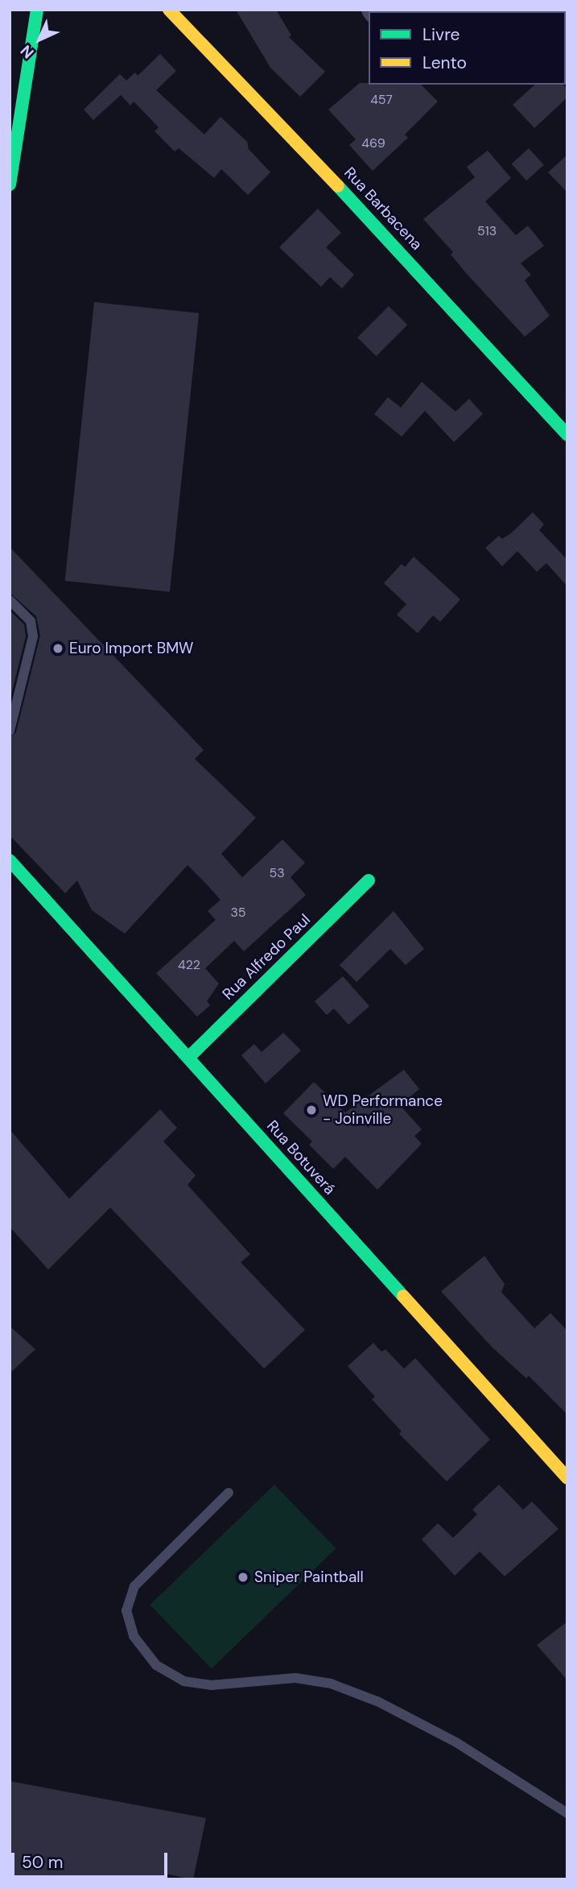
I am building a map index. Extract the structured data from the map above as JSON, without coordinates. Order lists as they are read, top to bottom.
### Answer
{
  "streets": {
    "street": ["Rua Barbacena", "Rua Alfredo Paul", "Rua Botuverá"]
  },
  "crossings": [
    ["Rua Alfredo Paul", "Rua Botuverá"]
  ],
  "places": ["Euro Import BMW", "WD Performance - Joinville", "Sniper Paintball"],
  "house_numbers": [
    "457",
    "469",
    "513",
    "53",
    "35",
    "422"
  ],
  "legend": ["Livre", "Lento"],
  "scale_bar": "50 m",
  "north": "bottom left"
}
